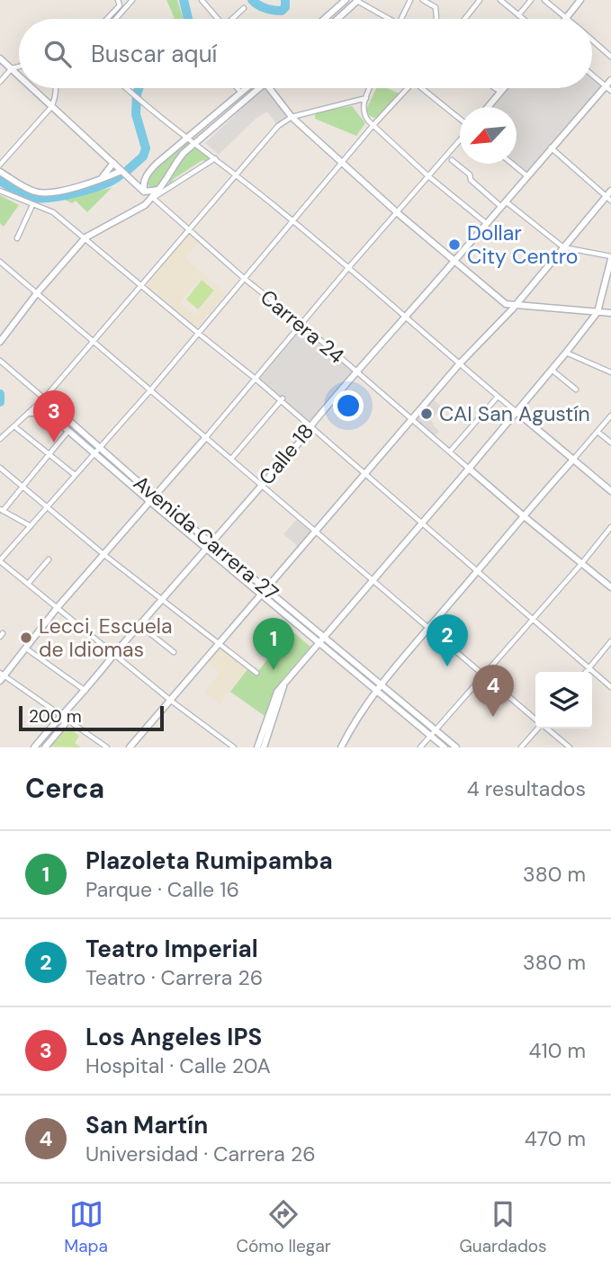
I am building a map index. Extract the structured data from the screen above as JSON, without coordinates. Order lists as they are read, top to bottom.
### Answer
{
  "streets": {
    "street": ["Carrera 24", "Calle 18", "Avenida Carrera 27"]
  },
  "crossings": [
    ["Carrera 24", "Calle 18"],
    ["Calle 18", "Avenida Carrera 27"]
  ],
  "places": ["Dollar City Centro", "CAI San Agustín", "Lecci, Escuela de Idiomas"],
  "scale_bar": "200 m",
  "north": "bottom left",
  "page": {
    "search": "Buscar aquí",
    "pins": [
      "3",
      "2",
      "1",
      "4"
    ],
    "scale": "200 m",
    "heading": ["Cerca", "4 resultados"],
    "list": [
      {
        "mark": "1",
        "name": "Plazoleta Rumipamba",
        "note": "Parque · Calle 16",
        "value": "380 m"
      },
      {
        "mark": "2",
        "name": "Teatro Imperial",
        "note": "Teatro · Carrera 26",
        "value": "380 m"
      },
      {
        "mark": "3",
        "name": "Los Angeles IPS",
        "note": "Hospital · Calle 20A",
        "value": "410 m"
      },
      {
        "mark": "4",
        "name": "San Martín",
        "note": "Universidad · Carrera 26",
        "value": "470 m"
      }
    ],
    "nav": ["Mapa", "Cómo llegar", "Guardados"]
  }
}
